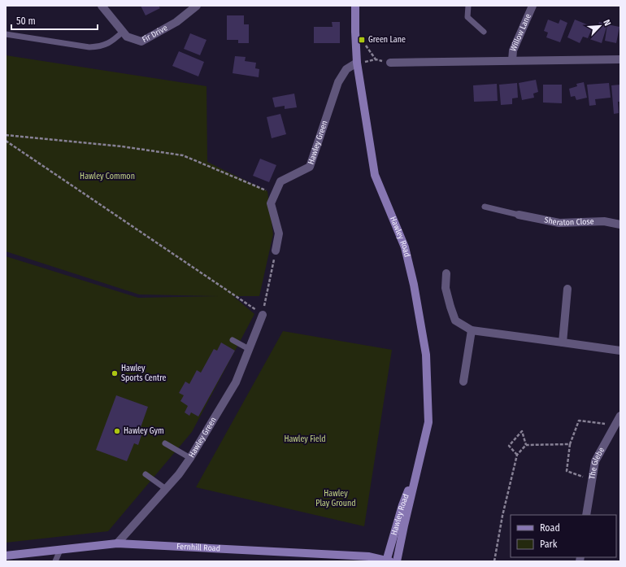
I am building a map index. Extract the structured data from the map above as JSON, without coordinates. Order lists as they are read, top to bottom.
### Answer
{
  "streets": {
    "main road": ["Hawley Road", "Fernhill Road"],
    "street": [
      "Fir Drive",
      "Willow Lane",
      "Hawley Green",
      "Sheraton Close",
      "The Glebe"
    ]
  },
  "crossings": [
    ["Hawley Green", "Hawley Road"],
    ["Hawley Green", "Fernhill Road"],
    ["Hawley Road", "Fernhill Road"]
  ],
  "parks": ["Hawley Common", "Hawley Field", "Hawley Play Ground"],
  "places": {
    "transit": ["Green Lane"],
    "other": ["Hawley Sports Centre", "Hawley Gym"]
  },
  "legend": ["Road", "Park"],
  "scale_bar": "50 m",
  "north": "top right"
}
